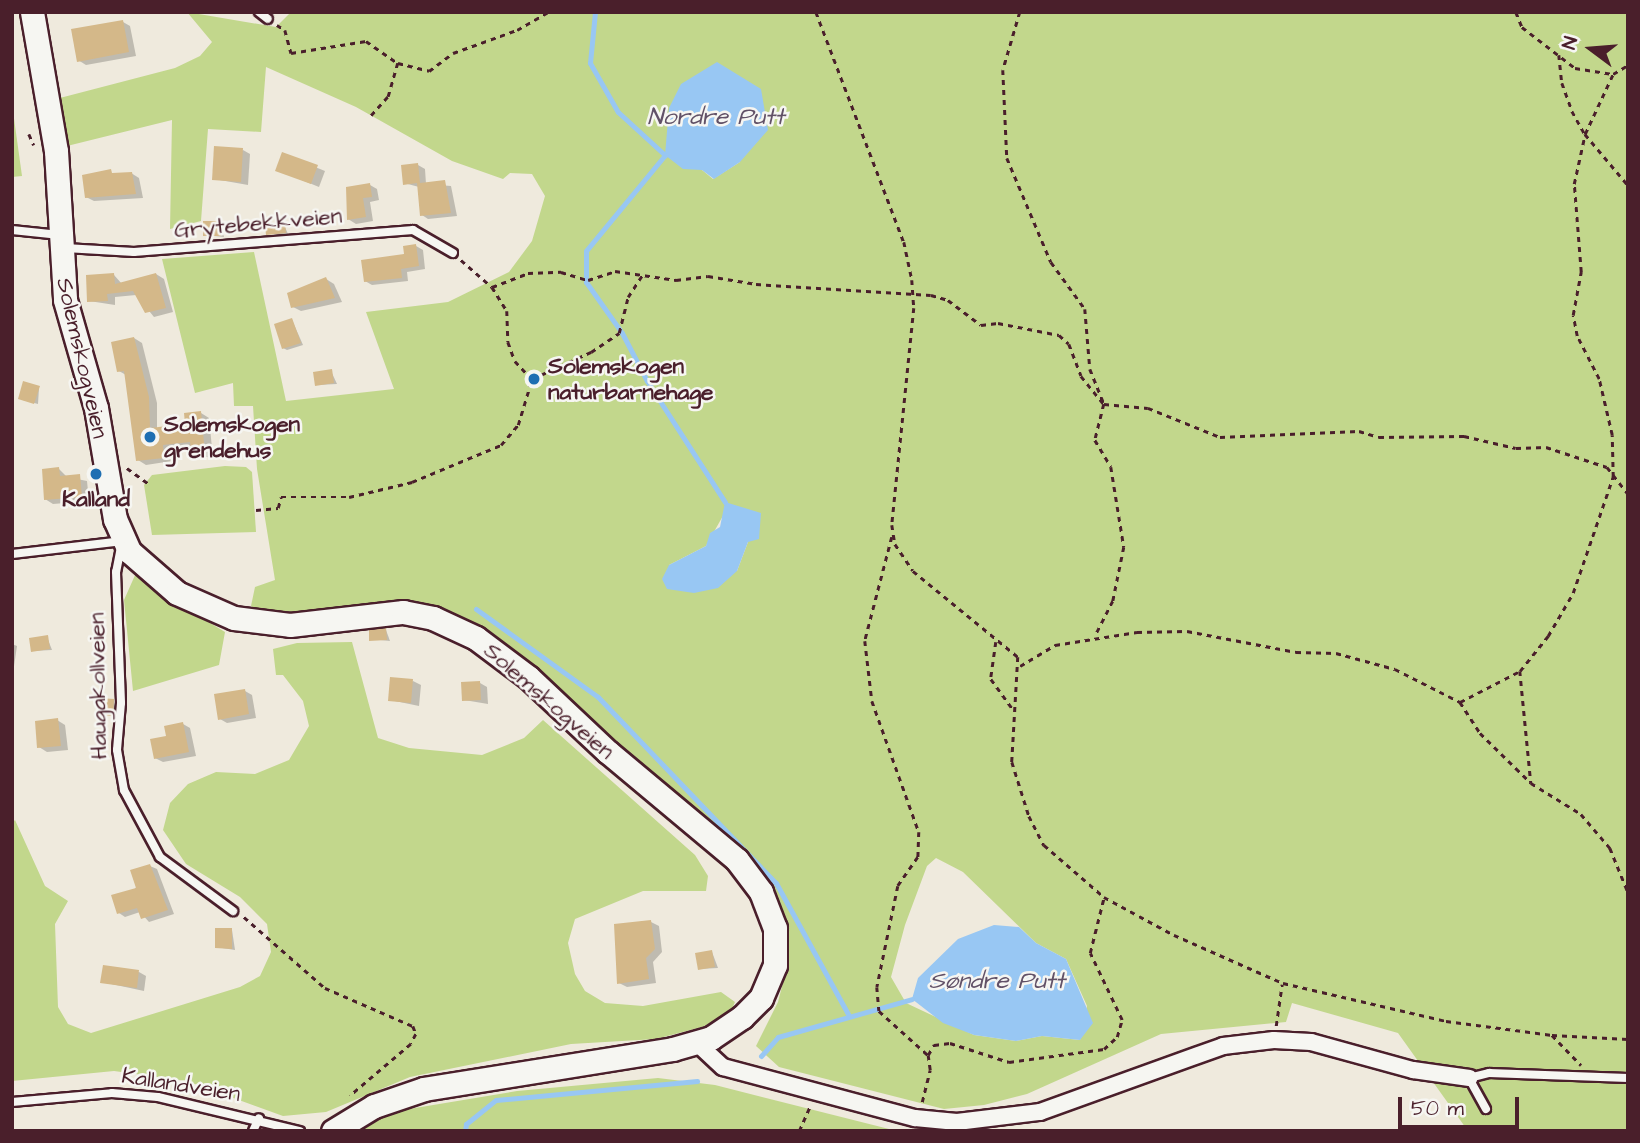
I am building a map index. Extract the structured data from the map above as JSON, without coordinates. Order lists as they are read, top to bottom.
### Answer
{
  "streets": {
    "street": ["Solemskogveien"],
    "lane": ["Grytebekkveien", "Haugakollveien", "Kallandveien"]
  },
  "crossings": [
    ["Grytebekkveien", "Solemskogveien"],
    ["Solemskogveien", "Haugakollveien"]
  ],
  "water": ["Nordre Putt", "Søndre Putt"],
  "places": ["Solemskogen naturbarnehage", "Solemskogen grendehus", "Kalland"],
  "scale_bar": "50 m",
  "north": "left"
}
